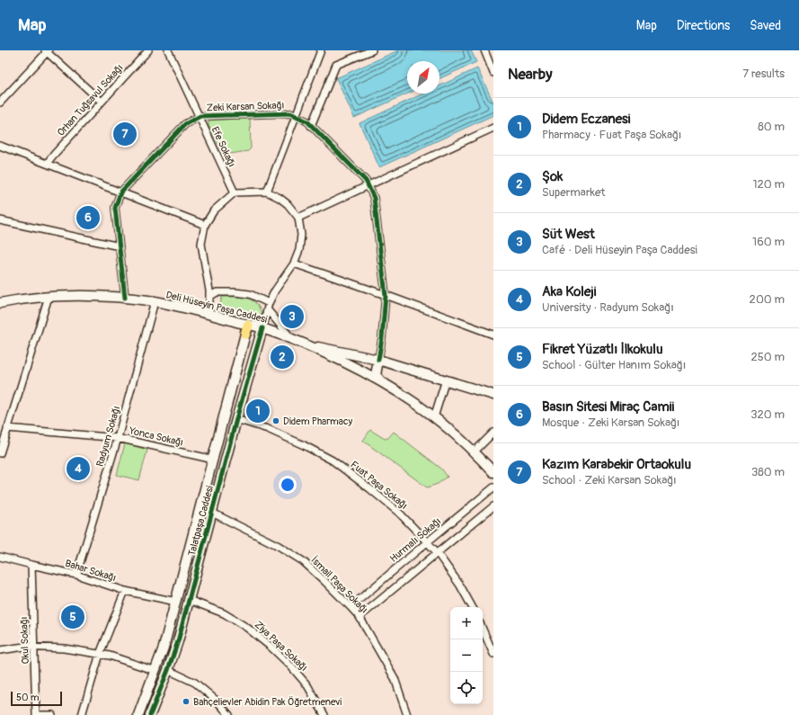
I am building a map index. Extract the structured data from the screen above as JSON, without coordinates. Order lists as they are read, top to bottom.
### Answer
{
  "streets": {
    "main road": ["Deli Hüseyin Paşa Caddesi", "Talatpaşa Caddesi"],
    "street": [
      "Orhan Tuğsavul Sokağı",
      "Zeki Karsan Sokağı",
      "Efe Sokağı",
      "Radyum Sokağı",
      "Yonca Sokağı",
      "Fuat Paşa Sokağı",
      "Hurmalı Sokağı",
      "Bahar Sokağı",
      "İsmail Paşa Sokağı",
      "Okul Sokağı",
      "Ziya Paşa Sokağı"
    ]
  },
  "crossings": [
    ["Zeki Karsan Sokağı", "Efe Sokağı"],
    ["Zeki Karsan Sokağı", "Deli Hüseyin Paşa Caddesi"],
    ["Deli Hüseyin Paşa Caddesi", "Radyum Sokağı"],
    ["Deli Hüseyin Paşa Caddesi", "Talatpaşa Caddesi"],
    ["Radyum Sokağı", "Yonca Sokağı"],
    ["Radyum Sokağı", "Bahar Sokağı"],
    ["Yonca Sokağı", "Talatpaşa Caddesi"],
    ["Fuat Paşa Sokağı", "Talatpaşa Caddesi"],
    ["Fuat Paşa Sokağı", "Hurmalı Sokağı"],
    ["Talatpaşa Caddesi", "Bahar Sokağı"],
    ["Talatpaşa Caddesi", "İsmail Paşa Sokağı"],
    ["Talatpaşa Caddesi", "Ziya Paşa Sokağı"],
    ["Hurmalı Sokağı", "İsmail Paşa Sokağı"],
    ["Bahar Sokağı", "Okul Sokağı"]
  ],
  "places": ["Didem Pharmacy", "Bahçelievler Abidin Pak Öğretmenevi"],
  "scale_bar": "50 m",
  "north": "top right",
  "page": {
    "header": "Map",
    "nav": ["Map", "Directions", "Saved"],
    "heading": ["Nearby", "7 results"],
    "list": [
      {
        "mark": "1",
        "name": "Didem Eczanesi",
        "note": "Pharmacy · Fuat Paşa Sokağı",
        "value": "80 m"
      },
      {
        "mark": "2",
        "name": "Şok",
        "note": "Supermarket",
        "value": "120 m"
      },
      {
        "mark": "3",
        "name": "Süt West",
        "note": "Café · Deli Hüseyin Paşa Caddesi",
        "value": "160 m"
      },
      {
        "mark": "4",
        "name": "Aka Koleji",
        "note": "University · Radyum Sokağı",
        "value": "200 m"
      },
      {
        "mark": "5",
        "name": "Fikret Yüzatlı İlkokulu",
        "note": "School · Gülter Hanım Sokağı",
        "value": "250 m"
      },
      {
        "mark": "6",
        "name": "Basın Sitesi Miraç Camii",
        "note": "Mosque · Zeki Karsan Sokağı",
        "value": "320 m"
      },
      {
        "mark": "7",
        "name": "Kazım Karabekir Ortaokulu",
        "note": "School · Zeki Karsan Sokağı",
        "value": "380 m"
      }
    ],
    "pins": [
      "7",
      "6",
      "3",
      "2",
      "1",
      "4",
      "5"
    ],
    "map_buttons": ["+", "−"],
    "scale": "50 m"
  }
}
